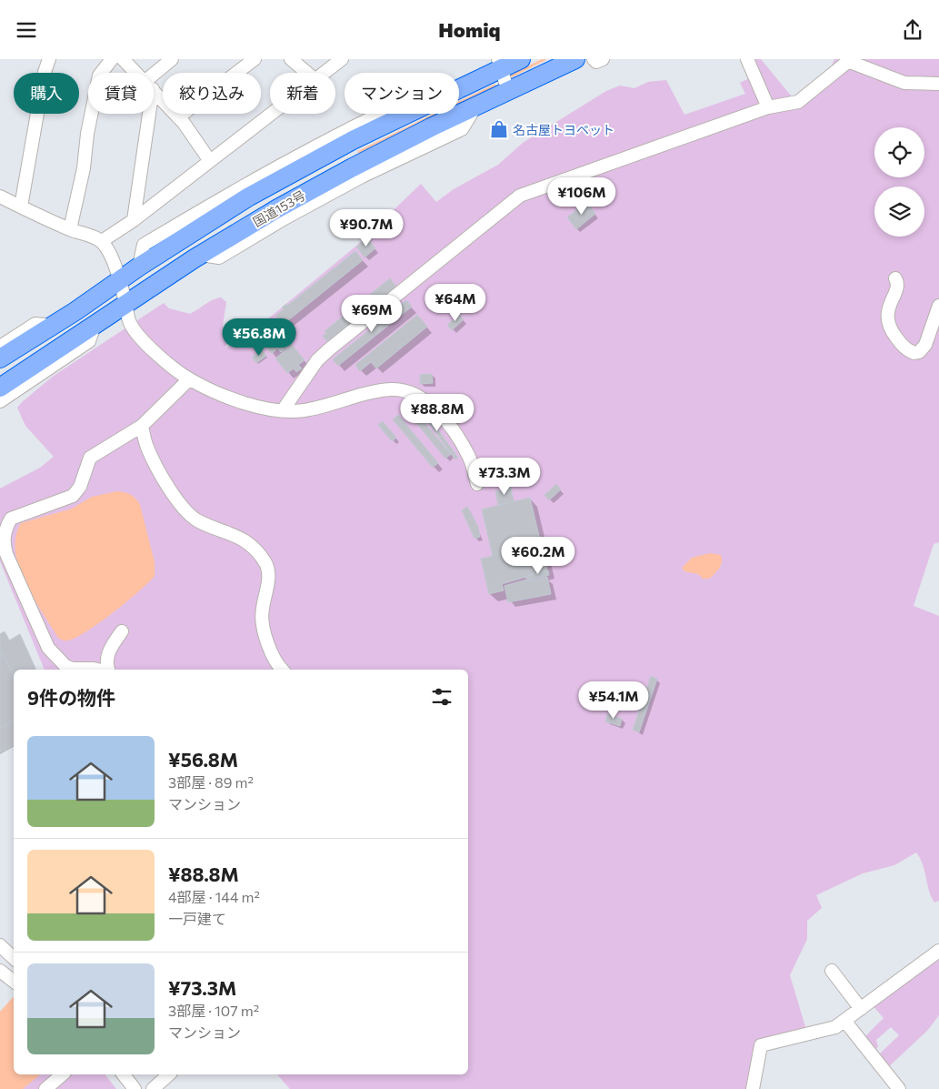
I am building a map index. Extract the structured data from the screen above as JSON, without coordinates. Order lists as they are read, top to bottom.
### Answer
{
  "streets": {
    "highway": ["国道153号"]
  },
  "places": {
    "shop": ["名古屋トヨペット"]
  },
  "page": {
    "header": "Homiq",
    "chip": [
      "購入",
      "賃貸",
      "絞り込み",
      "新着",
      "マンション"
    ],
    "price": [
      "¥106M",
      "¥90.7M",
      "¥64M",
      "¥69M",
      "¥56.8M",
      "¥88.8M",
      "¥73.3M",
      "¥60.2M",
      "¥54.1M"
    ],
    "heading": "9件の物件",
    "list": [
      {
        "name": "¥56.8M",
        "note": "3部屋 · 89 m² · マンション"
      },
      {
        "name": "¥88.8M",
        "note": "4部屋 · 144 m² · 一戸建て"
      },
      {
        "name": "¥73.3M",
        "note": "3部屋 · 107 m² · マンション"
      }
    ]
  }
}
